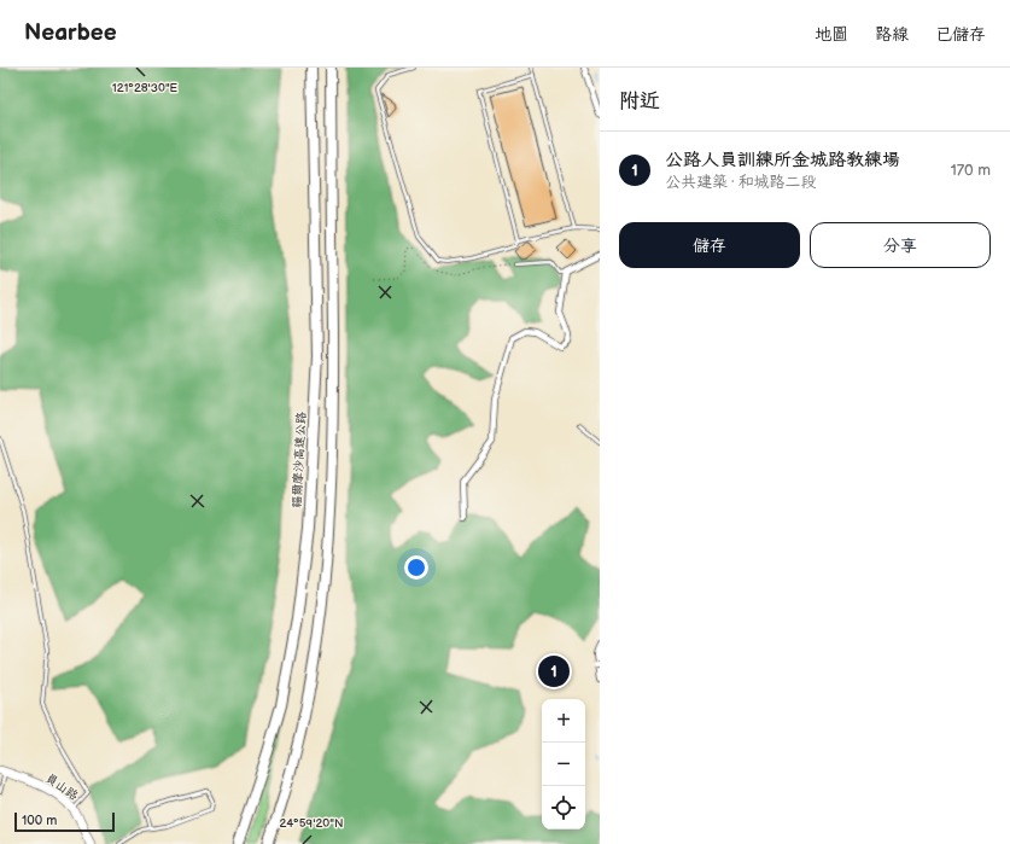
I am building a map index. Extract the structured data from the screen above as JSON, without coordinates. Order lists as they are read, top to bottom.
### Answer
{
  "streets": {
    "highway": ["福爾摩沙高速公路"],
    "street": ["員山路"]
  },
  "scale_bar": "100 m",
  "page": {
    "header": "Nearbee",
    "nav": ["地圖", "路線", "已儲存"],
    "heading": "附近",
    "list": [
      {
        "mark": "1",
        "name": "公路人員訓練所金城路教練場",
        "note": "公共建築 · 和城路二段",
        "value": "170 m"
      }
    ],
    "buttons": ["儲存", "分享"],
    "pins": "1",
    "map_buttons": ["+", "−"],
    "scale": "100 m"
  },
  "coordinates": ["121°28'30\"E", "24°59'20\"N"]
}
